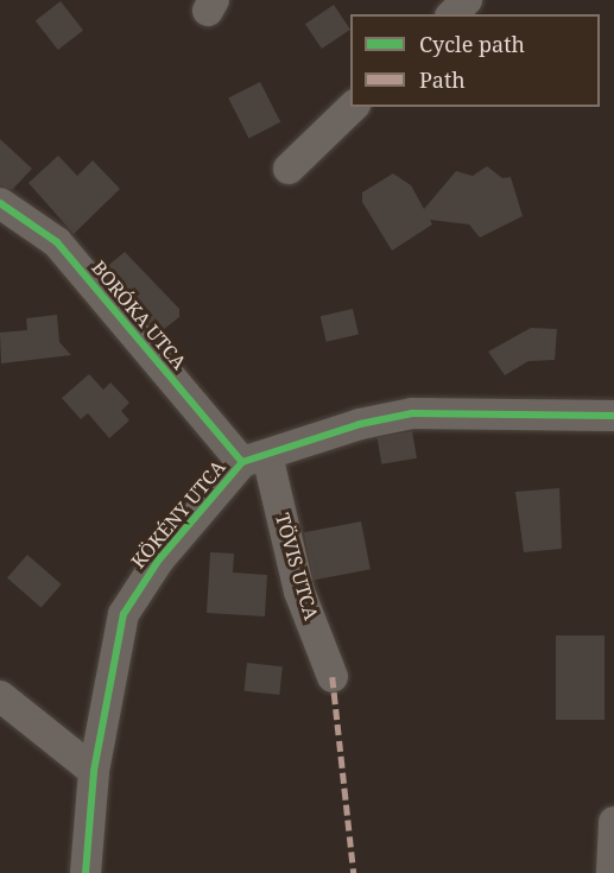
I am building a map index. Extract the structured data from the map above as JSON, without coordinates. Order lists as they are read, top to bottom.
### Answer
{
  "streets": {
    "street": ["BORÓKA UTCA", "KÖKÉNY UTCA", "TÖVIS UTCA"]
  },
  "crossings": [
    ["BORÓKA UTCA", "KÖKÉNY UTCA"],
    ["BORÓKA UTCA", "TÖVIS UTCA"],
    ["KÖKÉNY UTCA", "TÖVIS UTCA"]
  ],
  "legend": ["Cycle path", "Path"]
}
